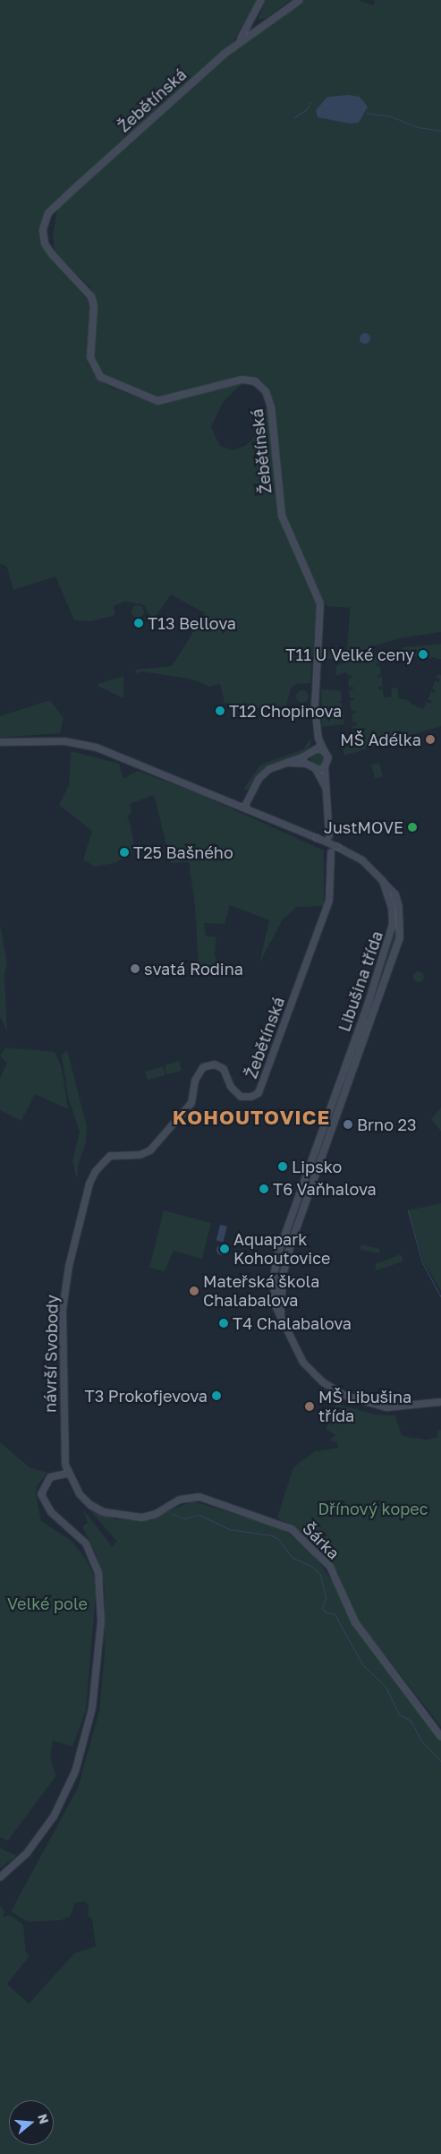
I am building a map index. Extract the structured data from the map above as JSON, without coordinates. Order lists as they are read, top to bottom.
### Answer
{
  "streets": {
    "street": [
      "Žebětínská",
      "Libušina třída",
      "návrší Svobody",
      "Šárka"
    ]
  },
  "crossings": [
    ["Žebětínská", "návrší Svobody"],
    ["návrší Svobody", "Šárka"]
  ],
  "districts": ["KOHOUTOVICE"],
  "parks": ["Dřínový kopec", "Velké pole"],
  "places": [
    "T13 Bellova",
    "T11 U Velké ceny",
    "T12 Chopinova",
    "MŠ Adélka",
    "JustMOVE",
    "T25 Bašného",
    "svatá Rodina",
    "Brno 23",
    "Lipsko",
    "T6 Vaňhalova",
    "Aquapark Kohoutovice",
    "Mateřská škola Chalabalova",
    "T4 Chalabalova",
    "T3 Prokofjevova",
    "MŠ Libušina třída"
  ],
  "north": "right"
}
